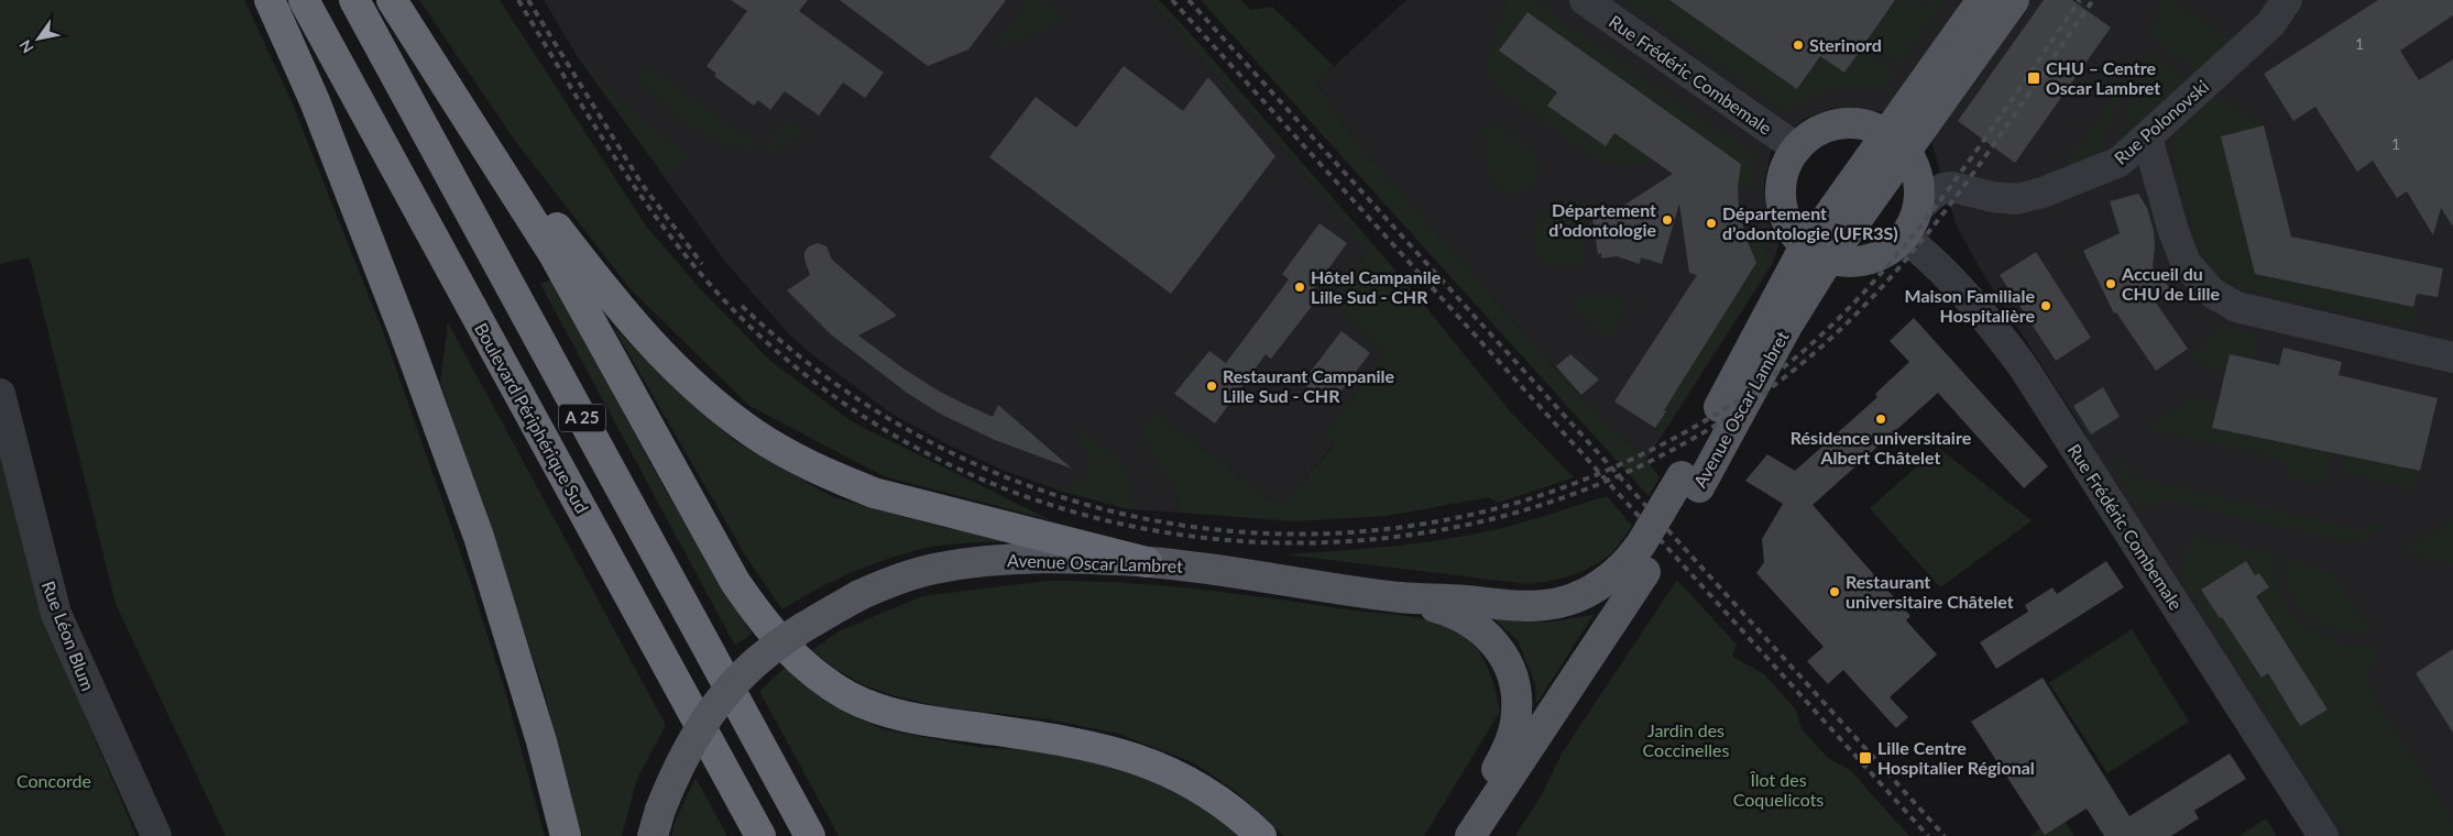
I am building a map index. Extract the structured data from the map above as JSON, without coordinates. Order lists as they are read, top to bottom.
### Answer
{
  "streets": {
    "highway": ["Boulevard Périphérique Sud", "A 25"],
    "main road": ["Avenue Oscar Lambret"],
    "street": ["Rue Frédéric Combemale", "Rue Polonovski", "Rue Léon Blum"]
  },
  "parks": ["Jardin des Coccinelles", "Îlot des Coquelicots", "Concorde"],
  "places": {
    "other": [
      "Sterinord",
      "Département d’odontologie",
      "Département d’odontologie (UFR3S)",
      "Accueil du CHU de Lille",
      "Hôtel Campanile Lille Sud - CHR",
      "Maison Familiale Hospitalière",
      "Restaurant Campanile Lille Sud - CHR",
      "Résidence universitaire Albert Châtelet",
      "Restaurant universitaire Châtelet"
    ],
    "transit": ["CHU – Centre Oscar Lambret", "Lille Centre Hospitalier Régional"]
  },
  "house_numbers": ["1", "1"],
  "north": "bottom left"
}
